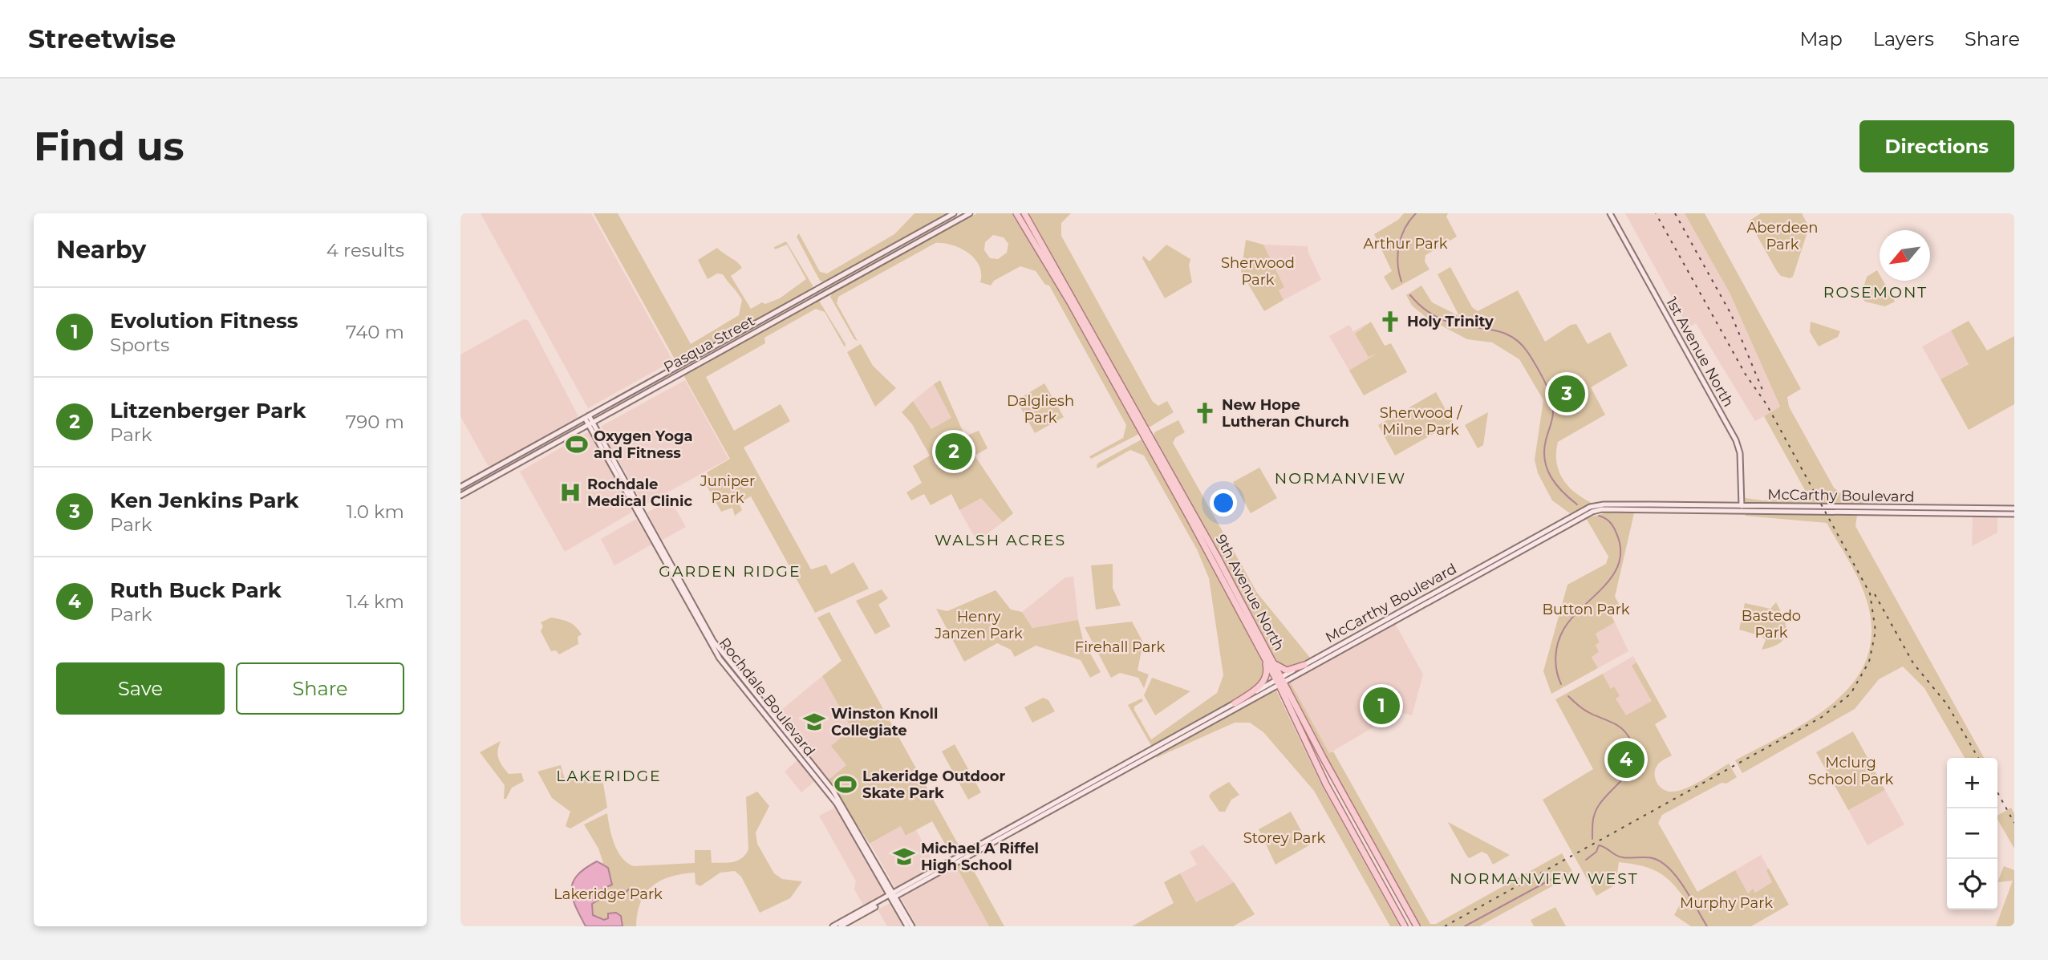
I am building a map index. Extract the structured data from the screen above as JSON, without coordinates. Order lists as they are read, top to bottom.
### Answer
{
  "streets": {
    "main road": [
      "Pasqua Street",
      "1st Avenue North",
      "McCarthy Boulevard",
      "9th Avenue North",
      "Rochdale Boulevard"
    ]
  },
  "crossings": [
    ["Pasqua Street", "Rochdale Boulevard"],
    ["1st Avenue North", "McCarthy Boulevard"],
    ["McCarthy Boulevard", "9th Avenue North"],
    ["McCarthy Boulevard", "Rochdale Boulevard"]
  ],
  "districts": [
    "ROSEMONT",
    "NORMANVIEW",
    "WALSH ACRES",
    "GARDEN RIDGE",
    "LAKERIDGE",
    "NORMANVIEW WEST"
  ],
  "parks": [
    "Aberdeen Park",
    "Arthur Park",
    "Sherwood Park",
    "Dalgliesh Park",
    "Sherwood / Milne Park",
    "Juniper Park",
    "Button Park",
    "Bastedo Park",
    "Henry Janzen Park",
    "Firehall Park",
    "Mclurg School Park",
    "Storey Park",
    "Lakeridge Park",
    "Murphy Park"
  ],
  "places": {
    "church": ["Holy Trinity", "New Hope Lutheran Church"],
    "sports": ["Oxygen Yoga and Fitness", "Lakeridge Outdoor Skate Park"],
    "hospital": ["Rochdale Medical Clinic"],
    "school or university": ["Winston Knoll Collegiate", "Michael A Riffel High School"]
  },
  "north": "bottom left",
  "page": {
    "header": "Streetwise",
    "nav": ["Map", "Layers", "Share"],
    "buttons": [
      "Directions",
      ["Save", "Share"]
    ],
    "title": "Find us",
    "heading": ["Nearby", "4 results"],
    "list": [
      {
        "mark": "1",
        "name": "Evolution Fitness",
        "note": "Sports",
        "value": "740 m"
      },
      {
        "mark": "2",
        "name": "Litzenberger Park",
        "note": "Park",
        "value": "790 m"
      },
      {
        "mark": "3",
        "name": "Ken Jenkins Park",
        "note": "Park",
        "value": "1.0 km"
      },
      {
        "mark": "4",
        "name": "Ruth Buck Park",
        "note": "Park",
        "value": "1.4 km"
      }
    ],
    "pins": [
      "3",
      "2",
      "1",
      "4"
    ],
    "map_buttons": ["+", "−"]
  }
}
